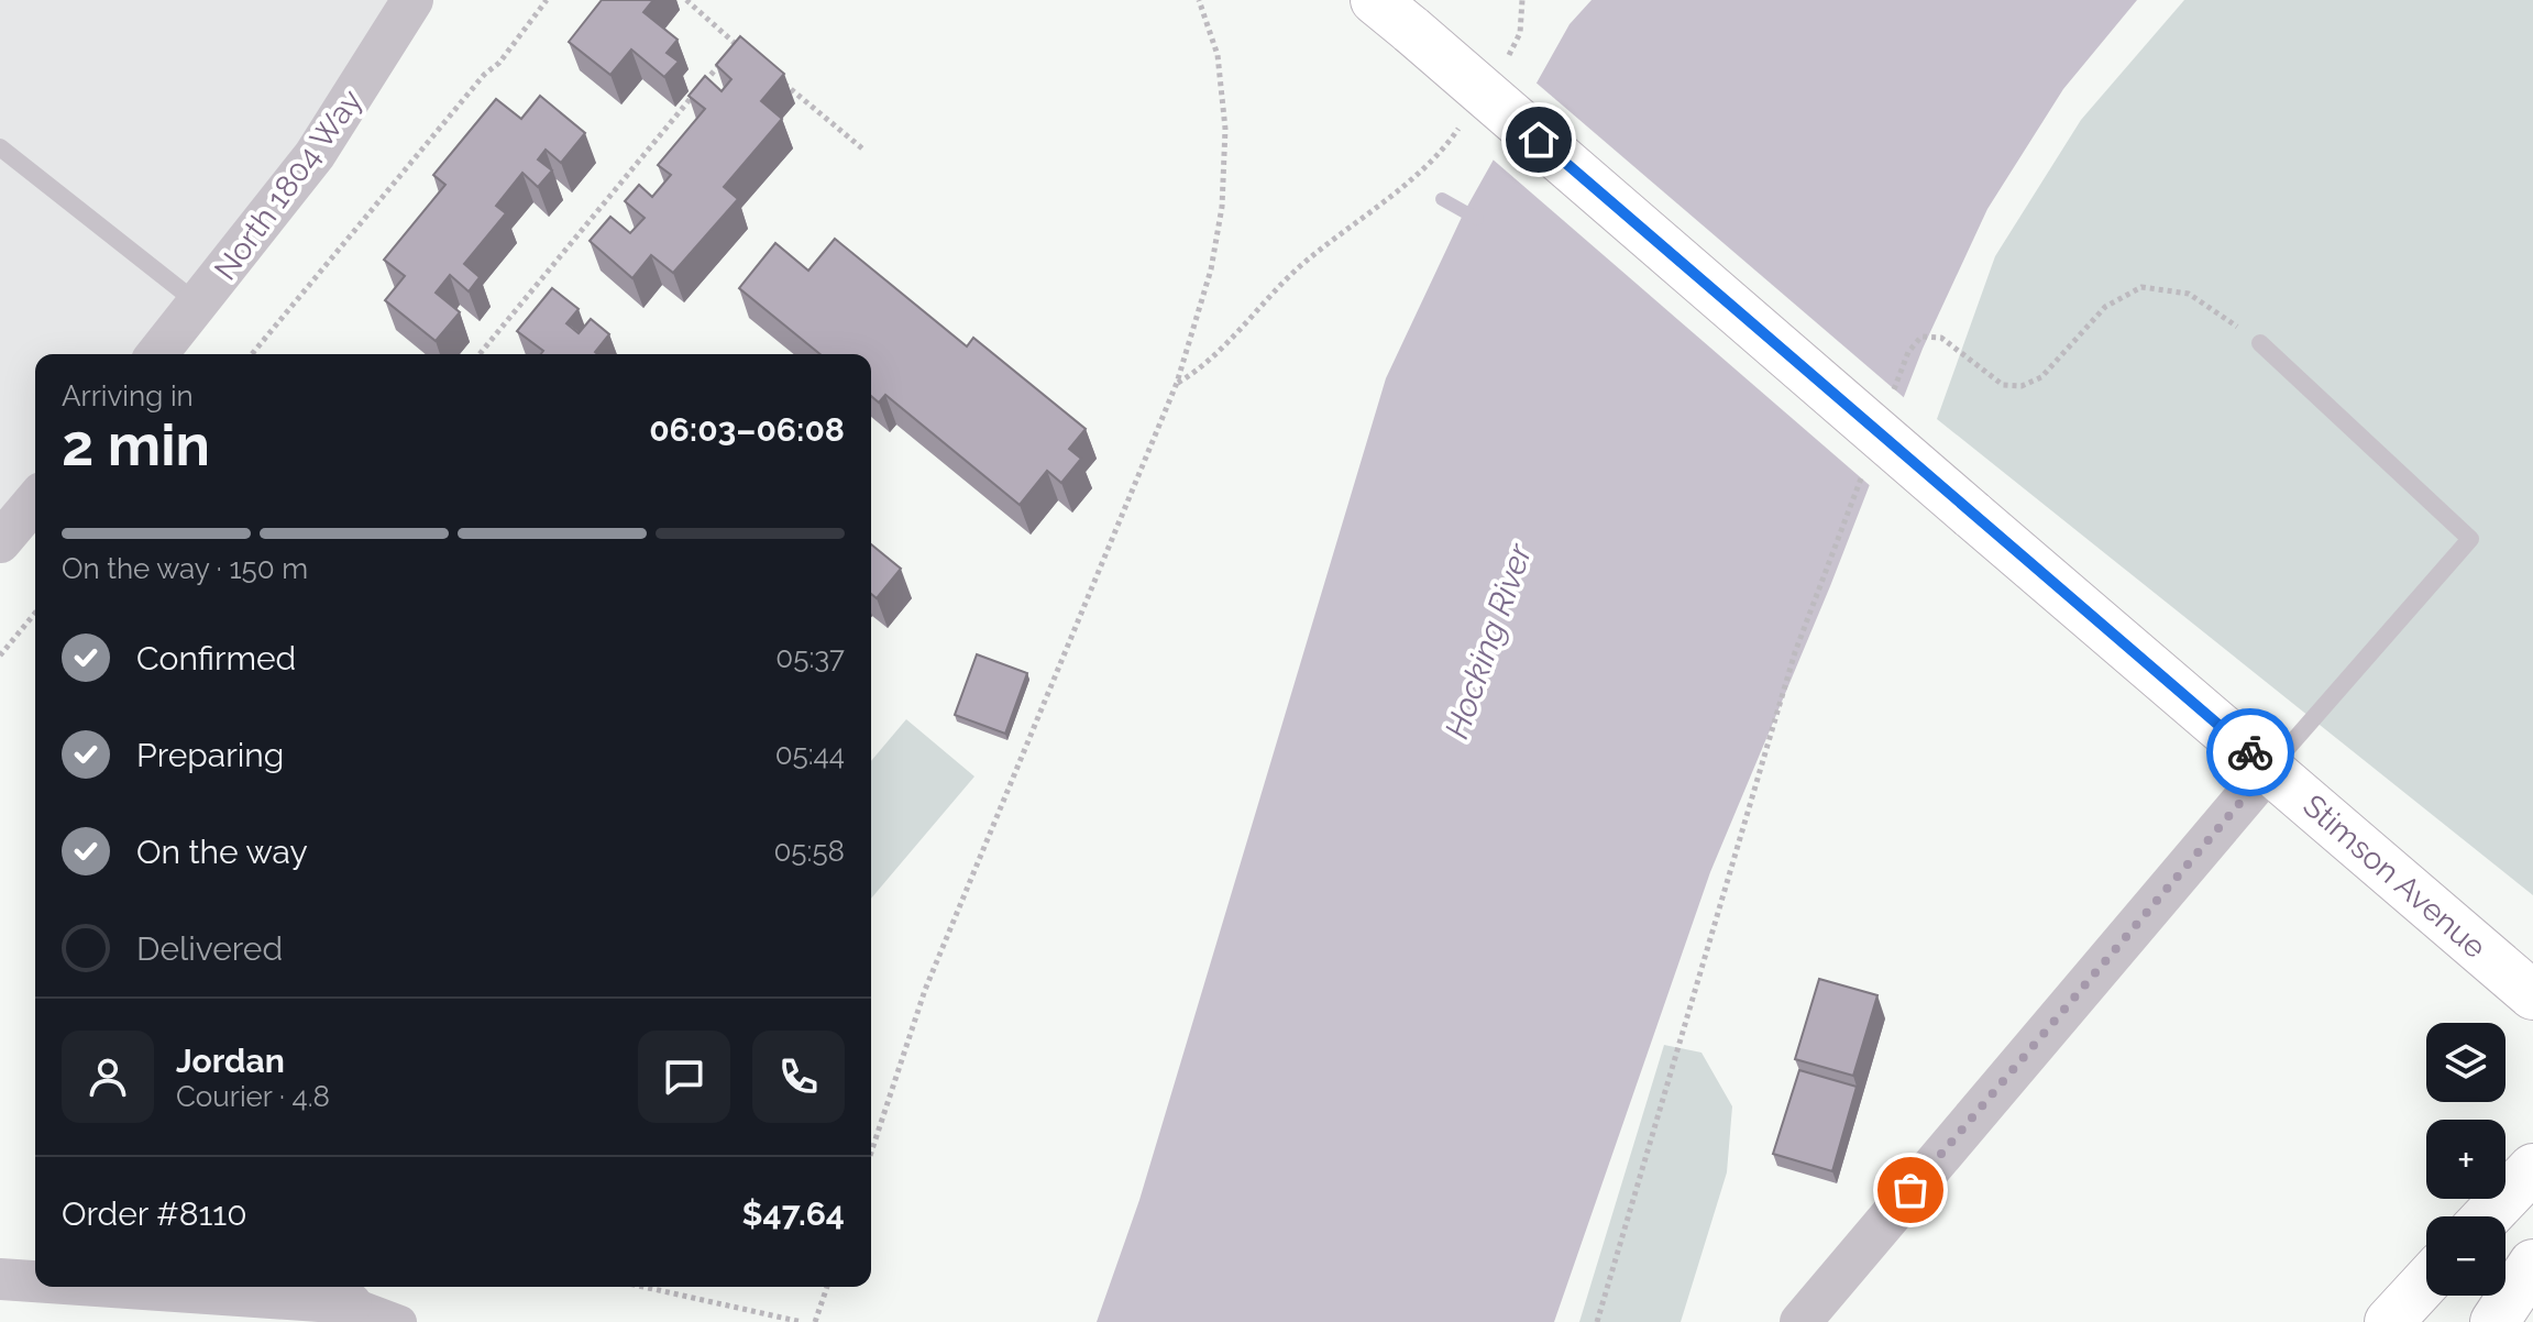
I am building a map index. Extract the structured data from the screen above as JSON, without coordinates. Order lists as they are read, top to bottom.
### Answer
{
  "streets": {
    "main road": ["Stimson Avenue"],
    "street": ["North 1804 Way"]
  },
  "water": ["Hocking River"],
  "page": {
    "heading": ["2 min", "Arriving in", "06:03–06:08"],
    "panel": [
      "Jordan",
      "Courier · 4.8",
      "Order #8110",
      "$47.64"
    ],
    "bar": "On the way · 150 m",
    "list": [
      ["Confirmed", "05:37"],
      ["Preparing", "05:44"],
      ["On the way", "05:58"],
      "Delivered"
    ],
    "map_buttons": ["+", "−"]
  }
}
